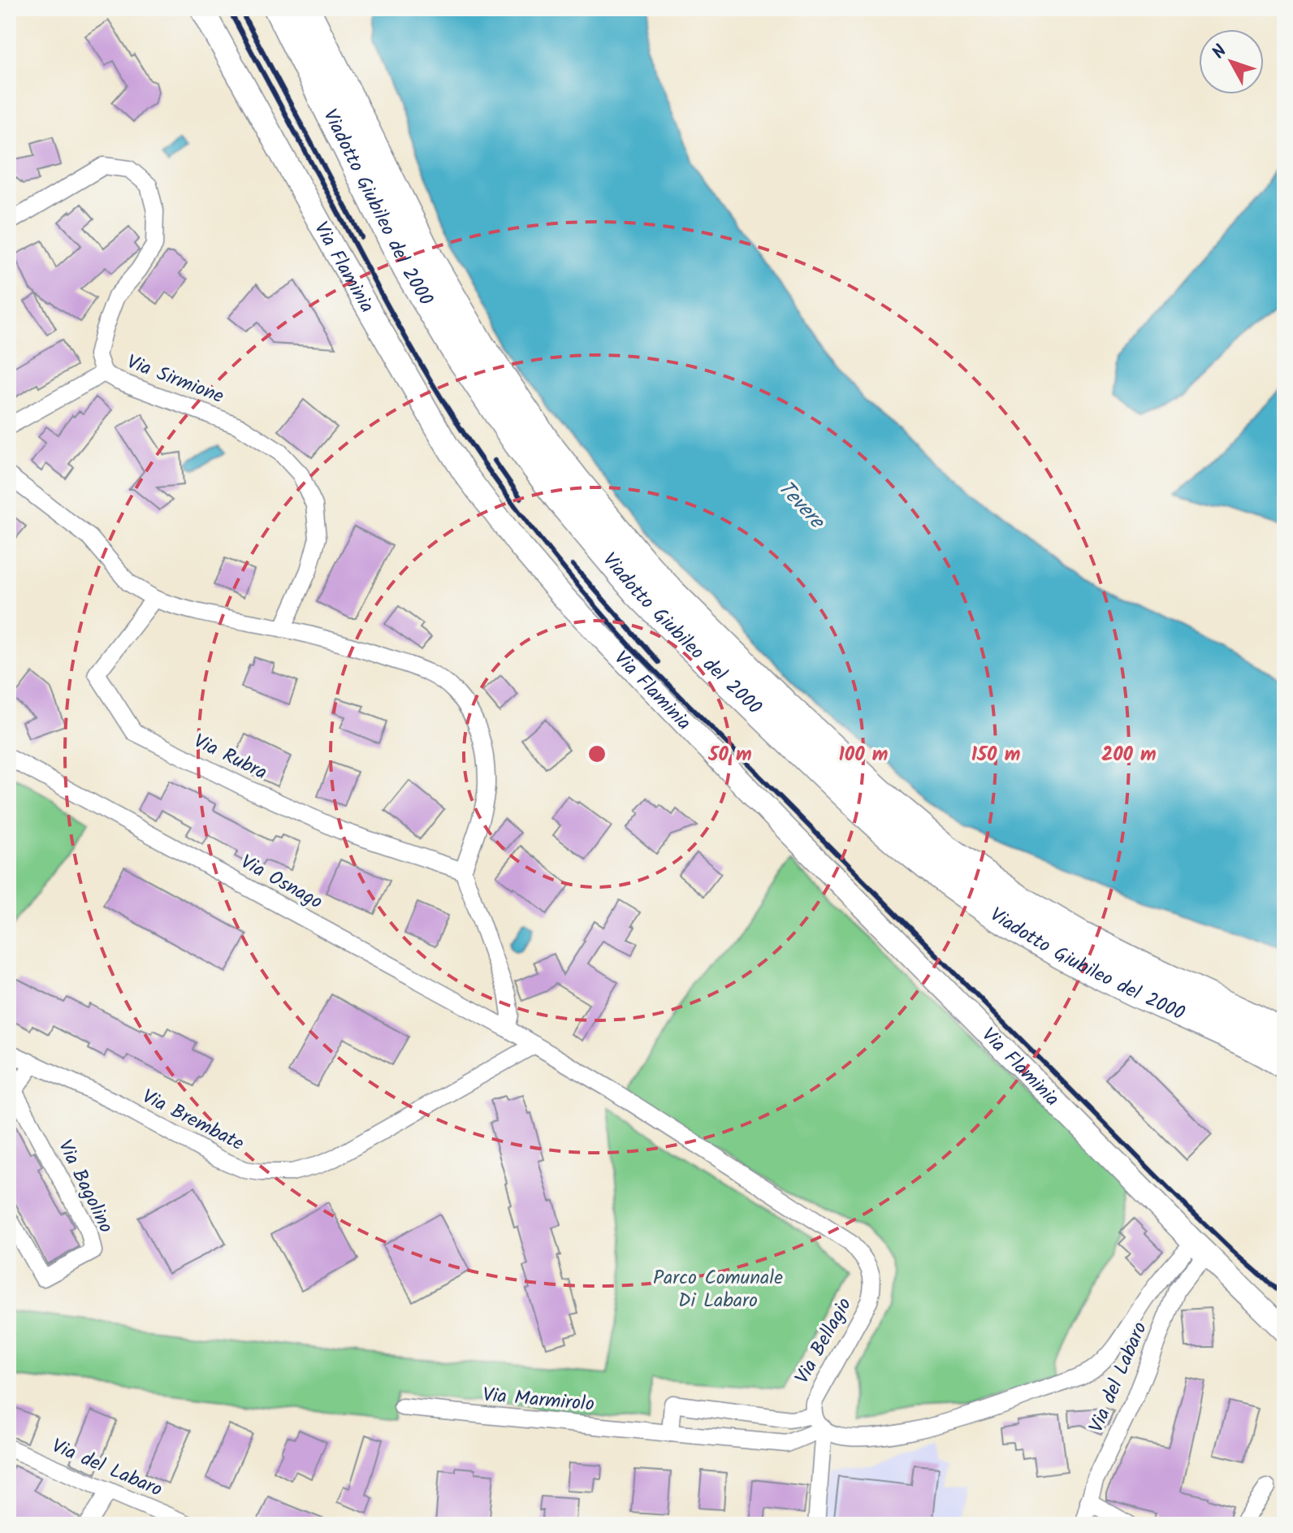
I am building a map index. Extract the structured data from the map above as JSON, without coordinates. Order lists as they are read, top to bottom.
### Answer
{
  "streets": {
    "highway": ["Viadotto Giubileo del 2000"],
    "street": [
      "Via Flaminia",
      "Via Sirmione",
      "Via Rubra",
      "Via Osnago",
      "Via Brembate",
      "Via Bagolino",
      "Via Bellagio",
      "Via del Labaro",
      "Via Marmirolo"
    ]
  },
  "crossings": [
    ["Via Flaminia", "Via del Labaro"],
    ["Via Osnago", "Via Brembate"],
    ["Via Osnago", "Via Bellagio"],
    ["Via Brembate", "Via Bagolino"],
    ["Via Brembate", "Via Bellagio"],
    ["Via Bellagio", "Via Marmirolo"]
  ],
  "water": ["Tevere"],
  "parks": ["Parco Comunale Di Labaro"],
  "north": "top left",
  "rings": [
    "50 m",
    "100 m",
    "150 m",
    "200 m"
  ]
}
